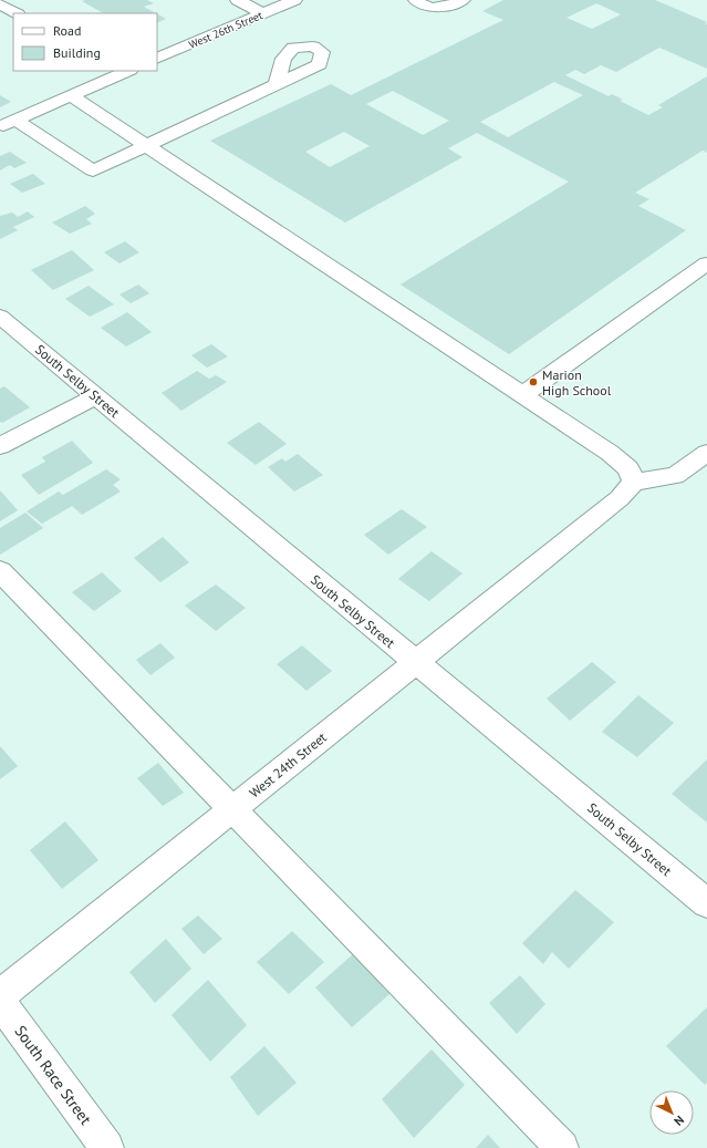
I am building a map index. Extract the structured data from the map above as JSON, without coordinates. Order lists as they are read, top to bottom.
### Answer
{
  "streets": {
    "street": [
      "West 26th Street",
      "South Selby Street",
      "West 24th Street",
      "South Race Street"
    ]
  },
  "crossings": [
    ["South Selby Street", "West 24th Street"]
  ],
  "places": ["Marion High School"],
  "legend": ["Road", "Building"],
  "north": "bottom right"
}
